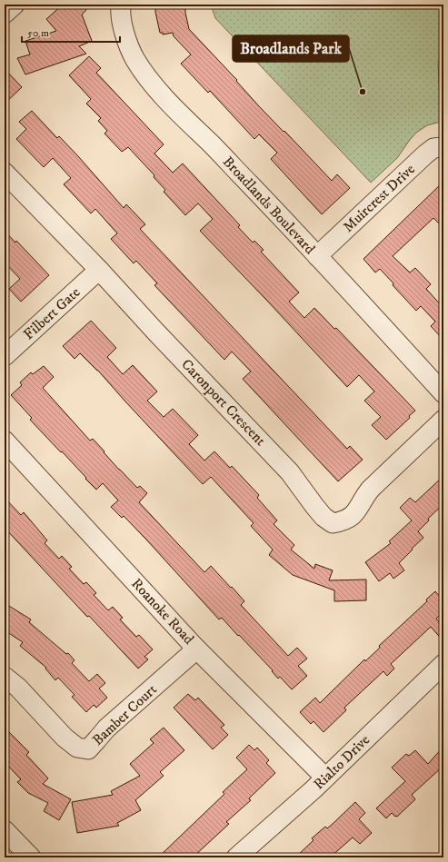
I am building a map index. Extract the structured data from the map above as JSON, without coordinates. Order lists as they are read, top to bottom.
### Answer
{
  "streets": {
    "street": [
      "Muircrest Drive",
      "Broadlands Boulevard",
      "Filbert Gate",
      "Caronport Crescent",
      "Roanoke Road",
      "Bamber Court",
      "Rialto Drive"
    ]
  },
  "crossings": [
    ["Muircrest Drive", "Broadlands Boulevard"],
    ["Filbert Gate", "Caronport Crescent"],
    ["Roanoke Road", "Bamber Court"],
    ["Roanoke Road", "Rialto Drive"]
  ],
  "places": ["Broadlands Park"],
  "scale_bar": "50 m"
}
